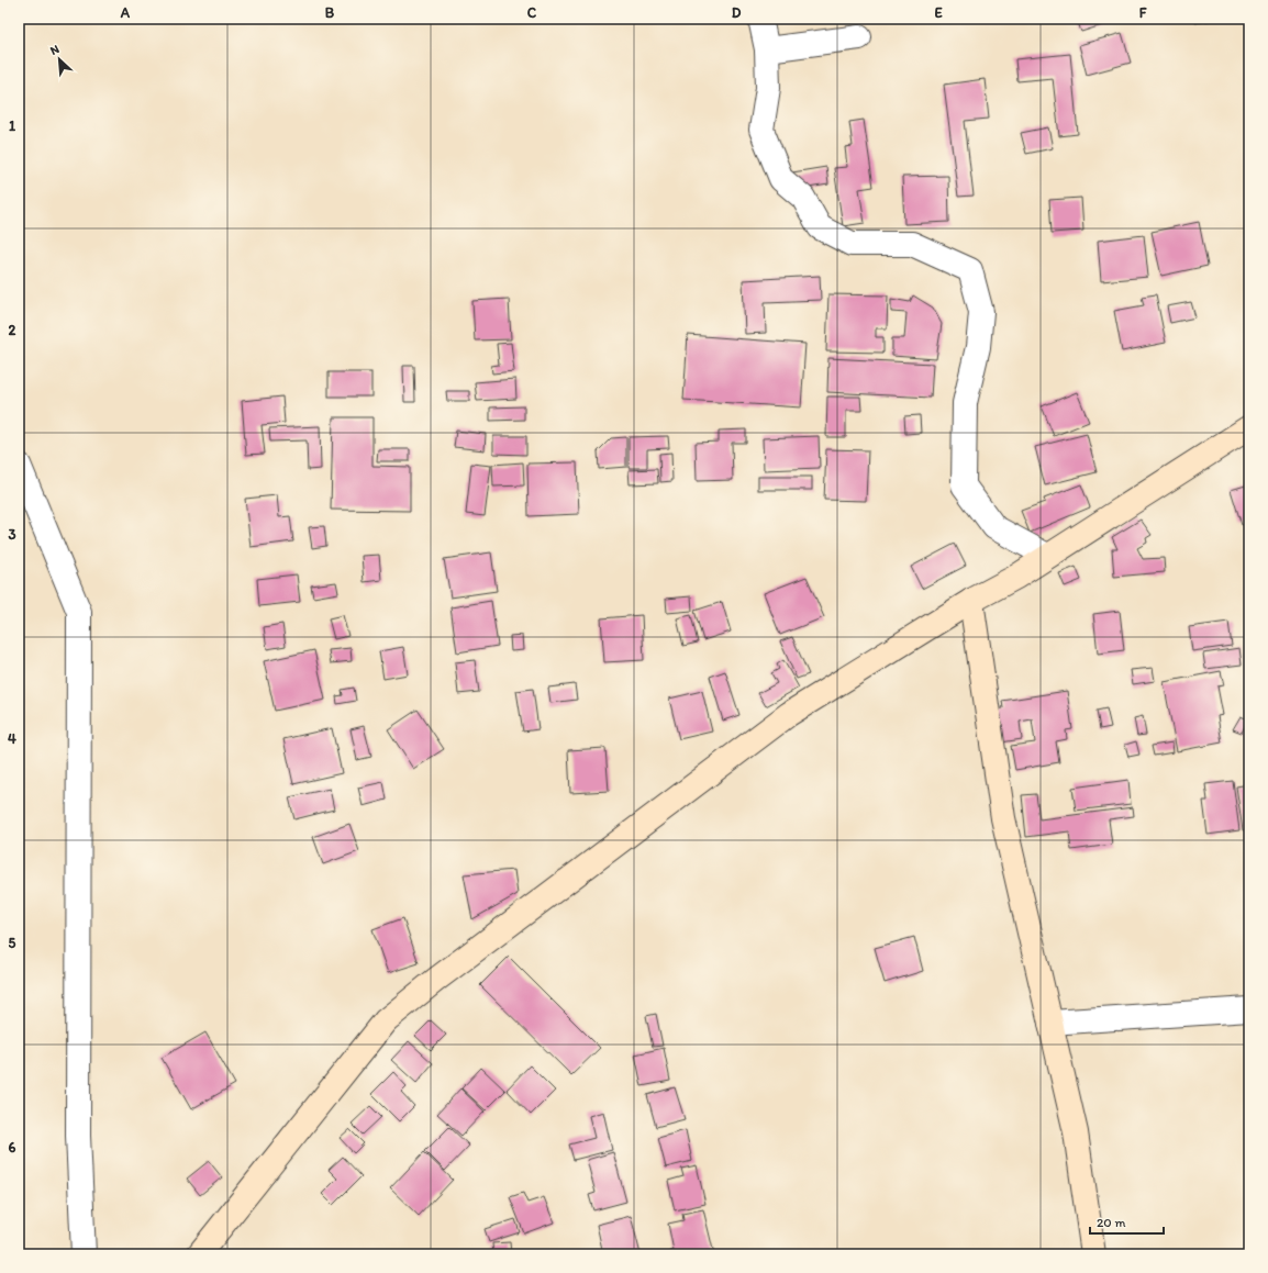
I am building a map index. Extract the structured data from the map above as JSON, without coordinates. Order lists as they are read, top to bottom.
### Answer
{
  "scale_bar": "20 m",
  "north": "top left",
  "grid": {
    "columns": [
      "A",
      "B",
      "C",
      "D",
      "E",
      "F"
    ],
    "rows": [
      "1",
      "2",
      "3",
      "4",
      "5",
      "6"
    ]
  }
}
